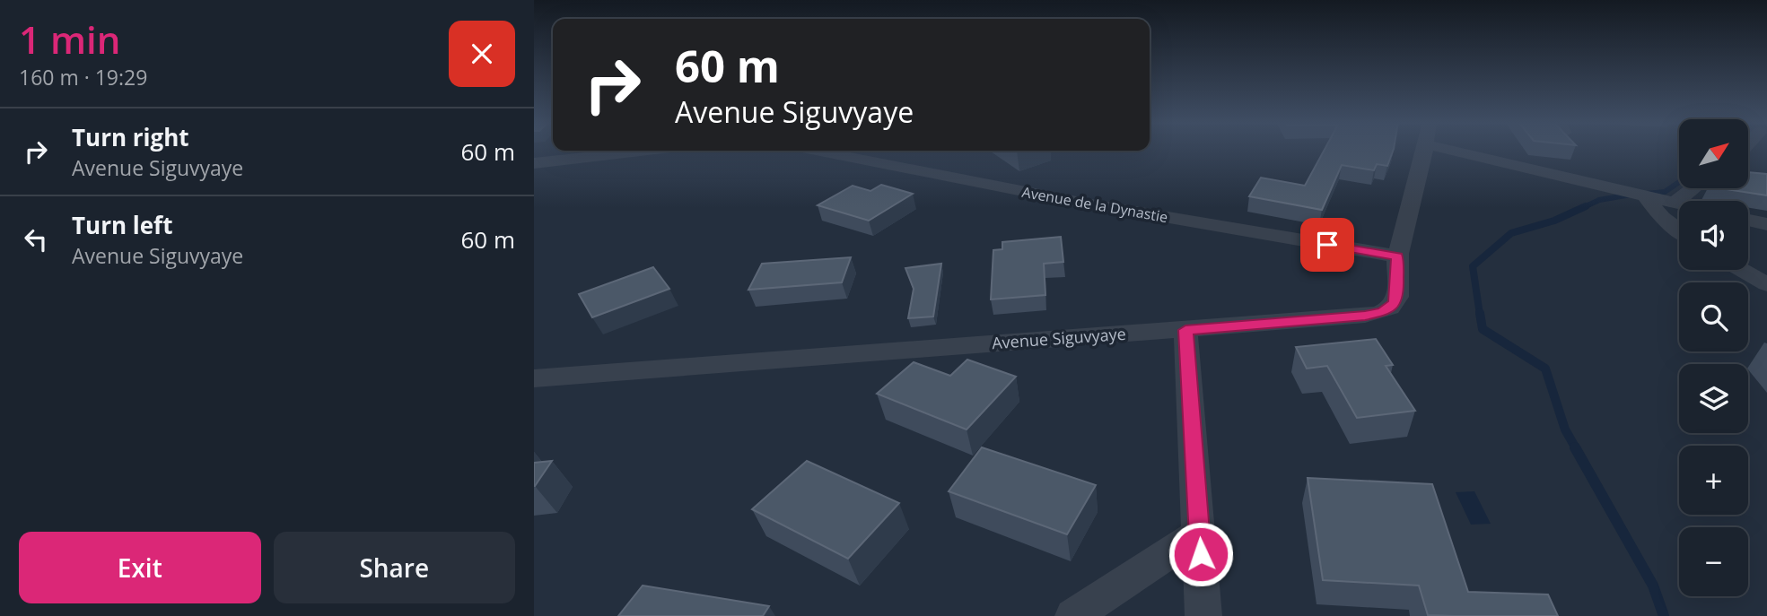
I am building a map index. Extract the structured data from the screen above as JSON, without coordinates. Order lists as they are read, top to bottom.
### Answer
{
  "streets": {
    "street": ["Avenue de la Dynastie", "Avenue Siguvyaye"]
  },
  "crossings": [
    ["Avenue de la Dynastie", "Avenue Siguvyaye"]
  ],
  "north": "top right",
  "page": {
    "heading": ["1 min", "160 m · 19:29"],
    "turn": ["60 m", "Avenue Siguvyaye"],
    "list": [
      {
        "name": "Turn right",
        "note": "Avenue Siguvyaye",
        "value": "60 m"
      },
      {
        "name": "Turn left",
        "note": "Avenue Siguvyaye",
        "value": "60 m"
      }
    ],
    "map_buttons": ["+", "−"],
    "buttons": ["Exit", "Share"]
  }
}
